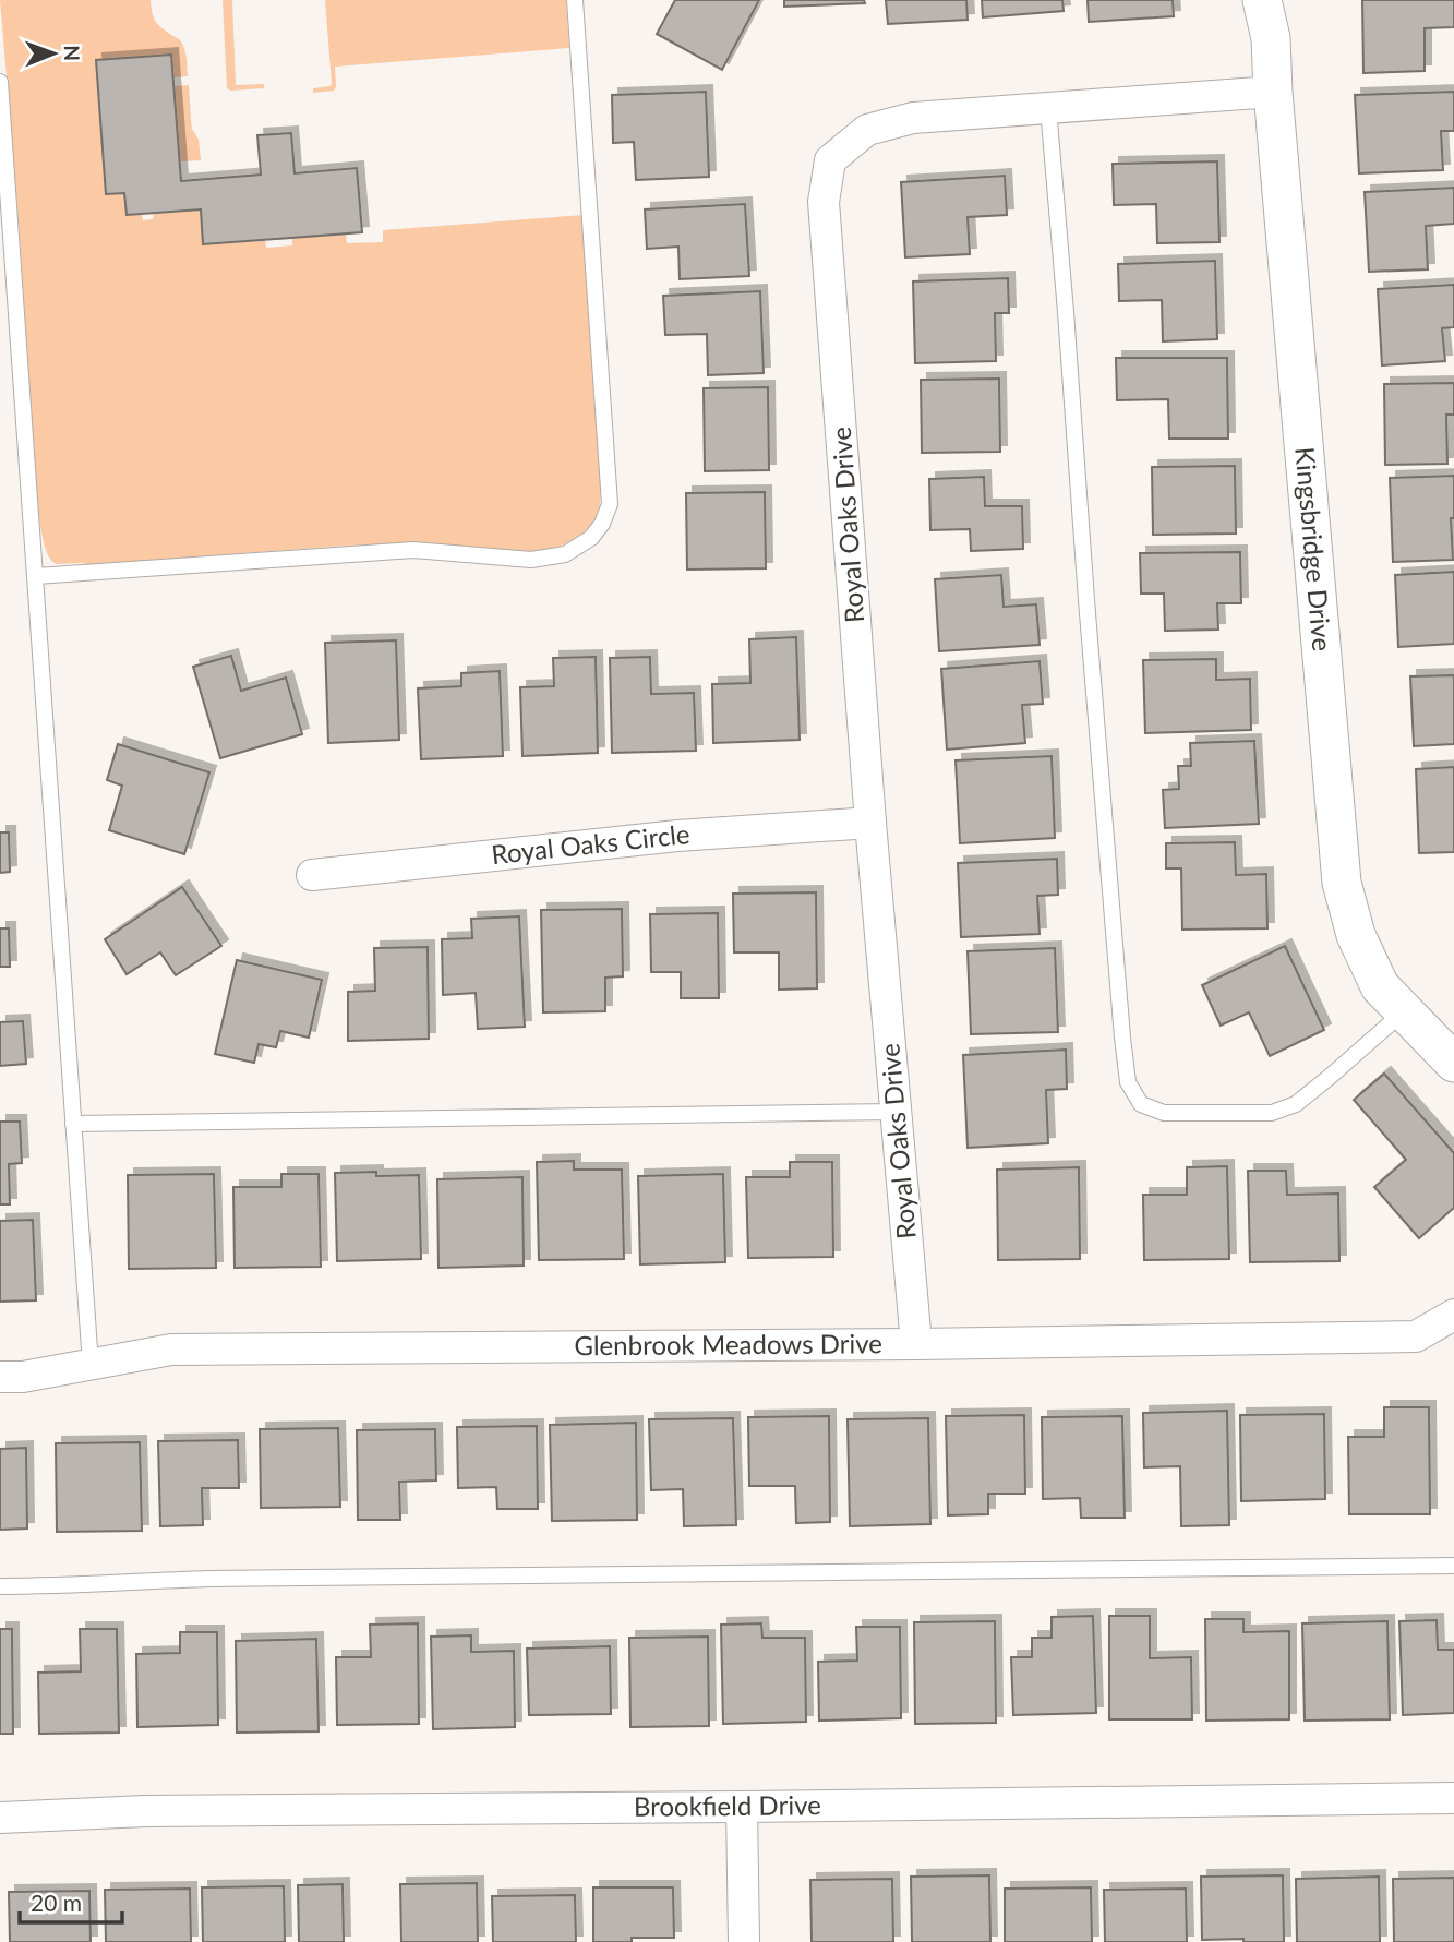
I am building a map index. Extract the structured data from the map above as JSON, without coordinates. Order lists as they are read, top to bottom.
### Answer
{
  "streets": {
    "street": [
      "Royal Oaks Drive",
      "Kingsbridge Drive",
      "Royal Oaks Circle",
      "Glenbrook Meadows Drive",
      "Brookfield Drive"
    ]
  },
  "crossings": [
    ["Royal Oaks Drive", "Kingsbridge Drive"],
    ["Royal Oaks Drive", "Royal Oaks Circle"],
    ["Royal Oaks Drive", "Glenbrook Meadows Drive"]
  ],
  "scale_bar": "20 m",
  "north": "right"
}
